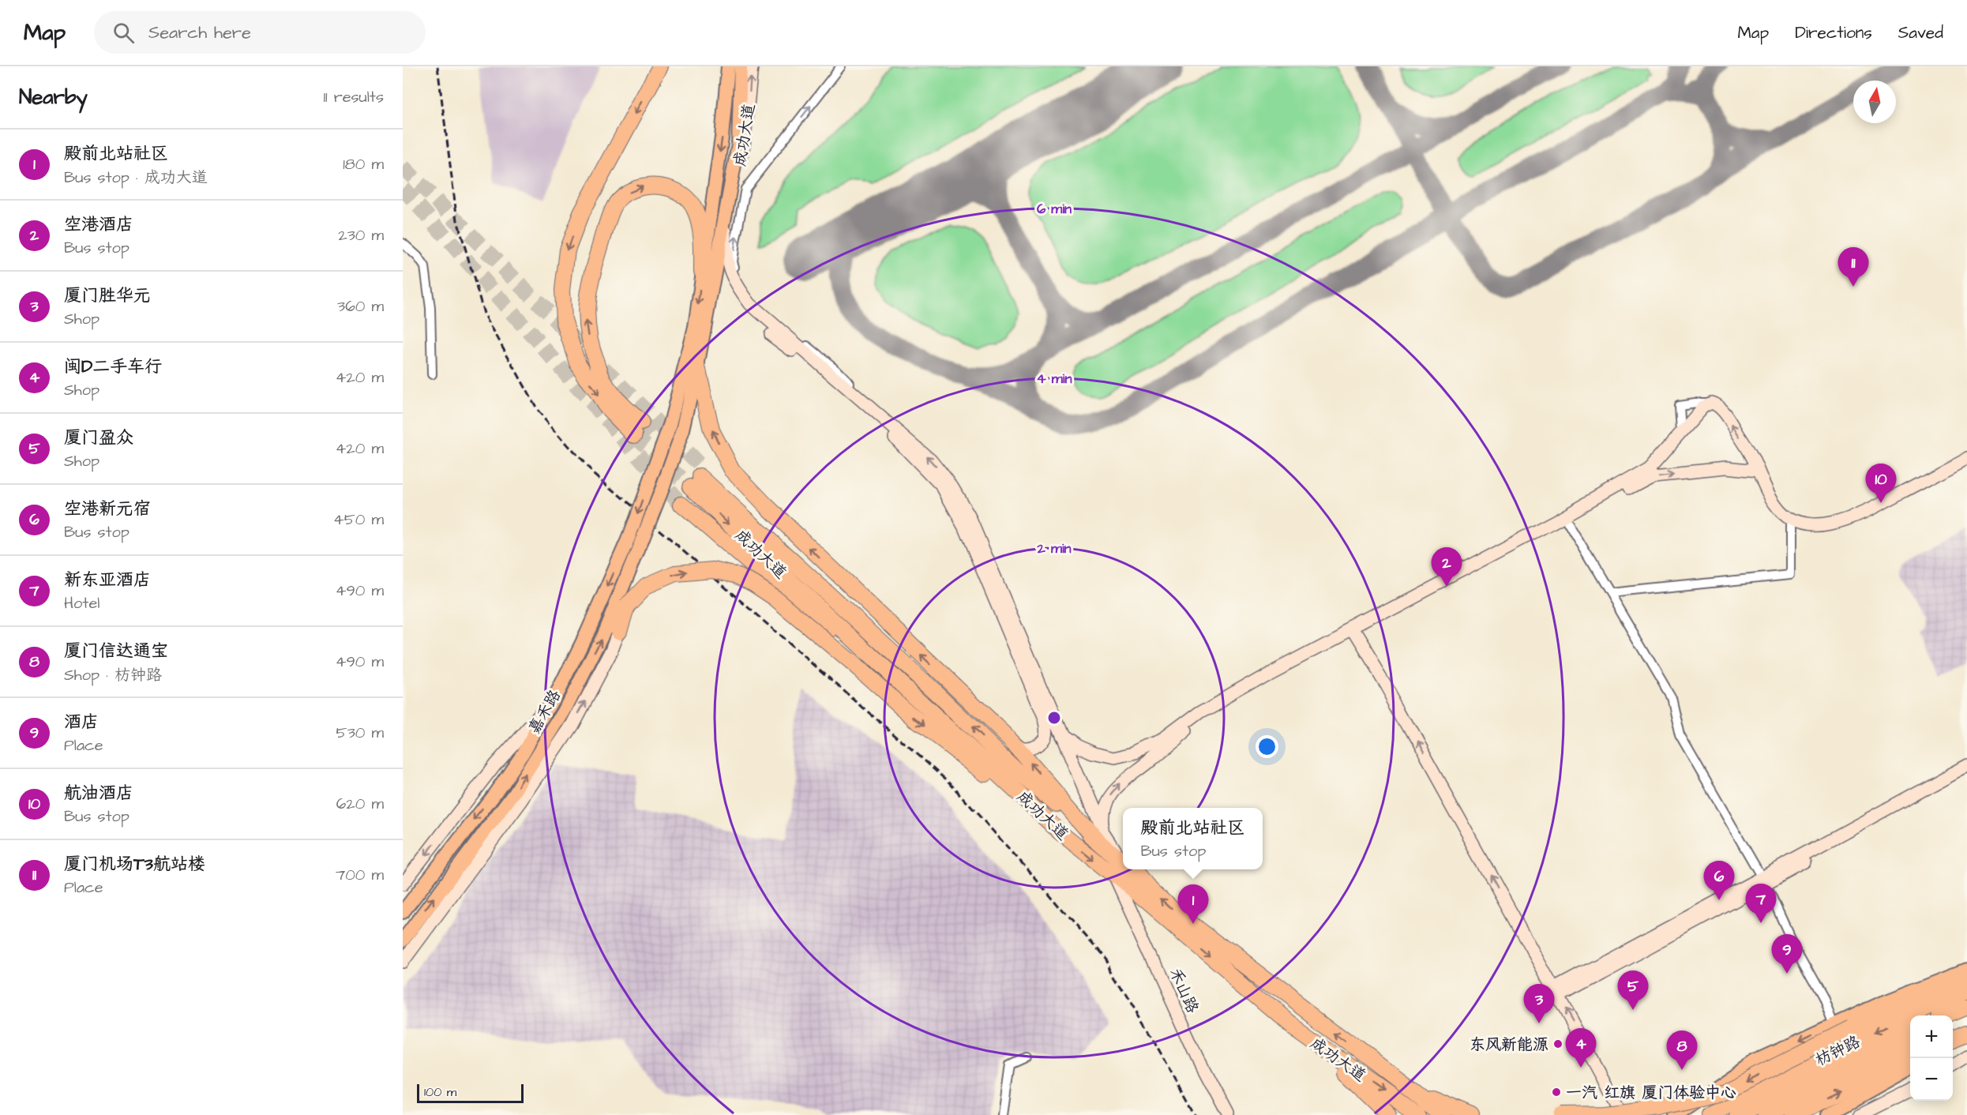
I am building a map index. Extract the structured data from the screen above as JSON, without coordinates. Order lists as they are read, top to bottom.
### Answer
{
  "streets": {
    "highway": ["成功大道", "枋钟路"],
    "main road": ["嘉禾路", "禾山路"]
  },
  "crossings": [
    ["成功大道", "嘉禾路"],
    ["成功大道", "禾山路"]
  ],
  "places": ["东风新能源", "一汽 红旗 厦门体验中心"],
  "scale_bar": "100 m",
  "north": "top",
  "page": {
    "header": "Map",
    "search": "Search here",
    "nav": ["Map", "Directions", "Saved"],
    "heading": ["Nearby", "11 results"],
    "list": [
      {
        "mark": "1",
        "name": "殿前北站社区",
        "note": "Bus stop · 成功大道",
        "value": "180 m"
      },
      {
        "mark": "2",
        "name": "空港酒店",
        "note": "Bus stop",
        "value": "230 m"
      },
      {
        "mark": "3",
        "name": "厦门胜华元",
        "note": "Shop",
        "value": "360 m"
      },
      {
        "mark": "4",
        "name": "闽D二手车行",
        "note": "Shop",
        "value": "420 m"
      },
      {
        "mark": "5",
        "name": "厦门盈众",
        "note": "Shop",
        "value": "420 m"
      },
      {
        "mark": "6",
        "name": "空港新元宿",
        "note": "Bus stop",
        "value": "450 m"
      },
      {
        "mark": "7",
        "name": "新东亚酒店",
        "note": "Hotel",
        "value": "490 m"
      },
      {
        "mark": "8",
        "name": "厦门信达通宝",
        "note": "Shop · 枋钟路",
        "value": "490 m"
      },
      {
        "mark": "9",
        "name": "酒店",
        "note": "Place",
        "value": "530 m"
      },
      {
        "mark": "10",
        "name": "航油酒店",
        "note": "Bus stop",
        "value": "620 m"
      },
      {
        "mark": "11",
        "name": "厦门机场T3航站楼",
        "note": "Place",
        "value": "700 m"
      }
    ],
    "pins": [
      "11",
      "10",
      "2",
      "6",
      "7",
      "1",
      "9",
      "5",
      "3",
      "4",
      "8"
    ],
    "popup": ["殿前北站社区", "Bus stop"],
    "map_buttons": ["+", "−"],
    "scale": "100 m"
  },
  "rings": ["6 min", "4 min", "2 min"]
}
